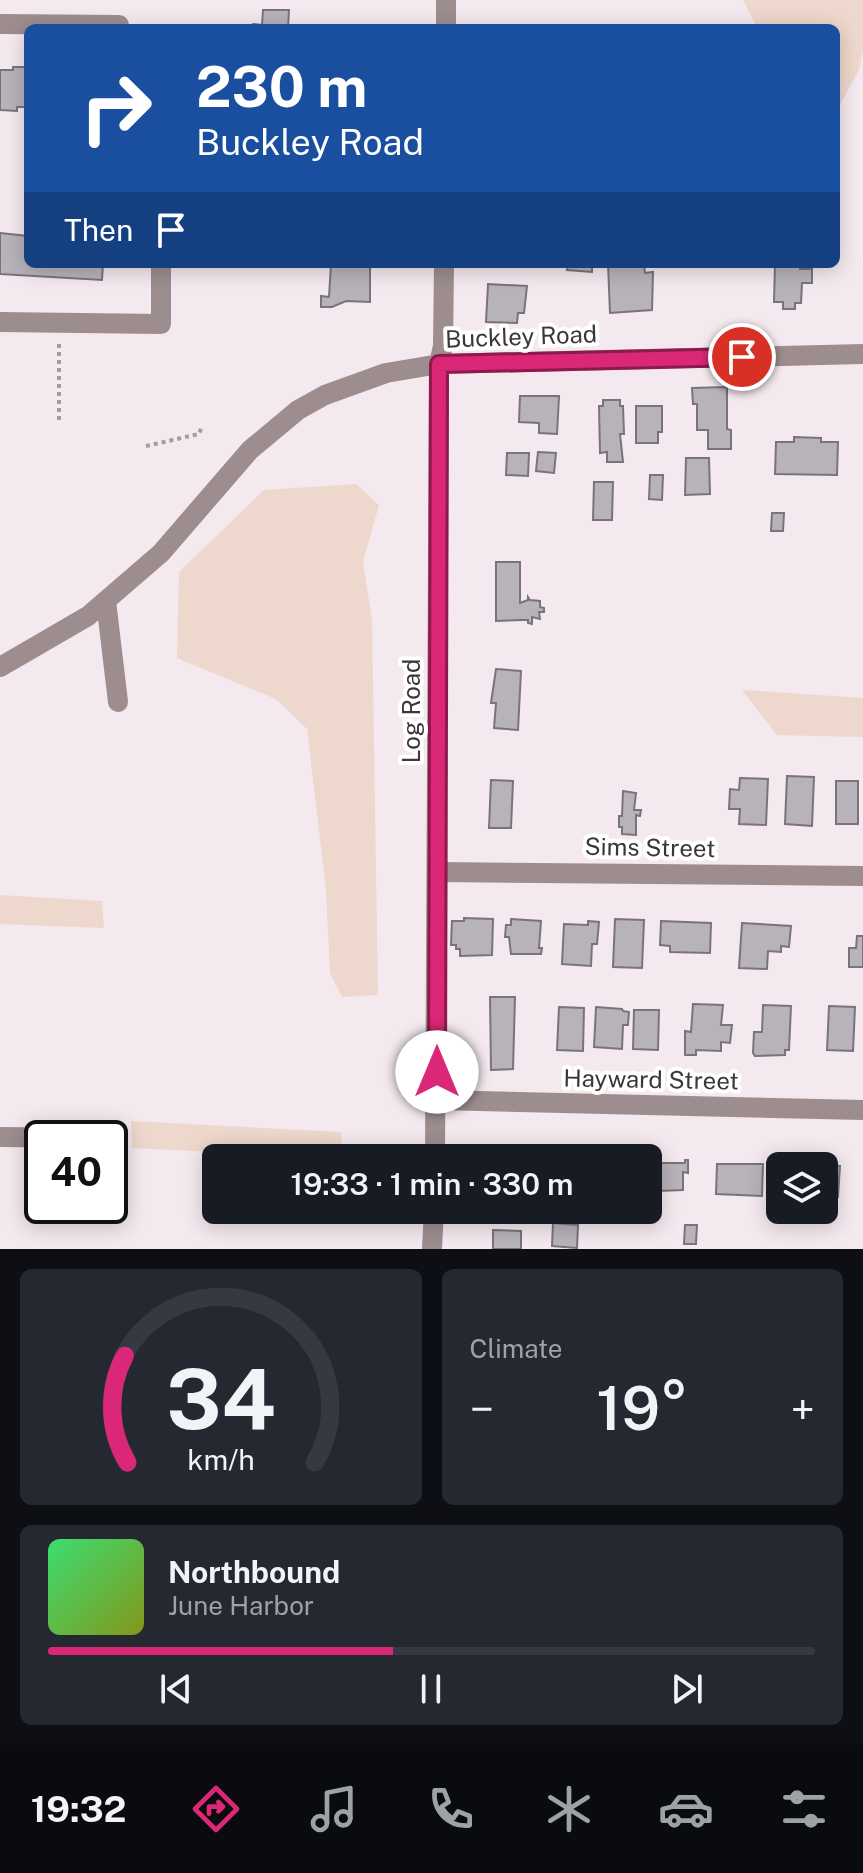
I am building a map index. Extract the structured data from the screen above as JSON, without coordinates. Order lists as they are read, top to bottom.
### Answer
{
  "streets": {
    "street": [
      "Buckley Road",
      "Log Road",
      "Sims Street",
      "Hayward Street"
    ]
  },
  "crossings": [
    ["Buckley Road", "Log Road"],
    ["Log Road", "Sims Street"],
    ["Log Road", "Hayward Street"]
  ],
  "page": {
    "turn": ["230 m", "Buckley Road"],
    "then": "Then",
    "limit": "40",
    "trip": "19:33 · 1 min · 330 m",
    "tile": "Climate",
    "heat": ["−", "19°", "+"],
    "song": ["Northbound", "June Harbor"],
    "tabs": "19:32",
    "gauge": ["34", "km/h"]
  }
}
